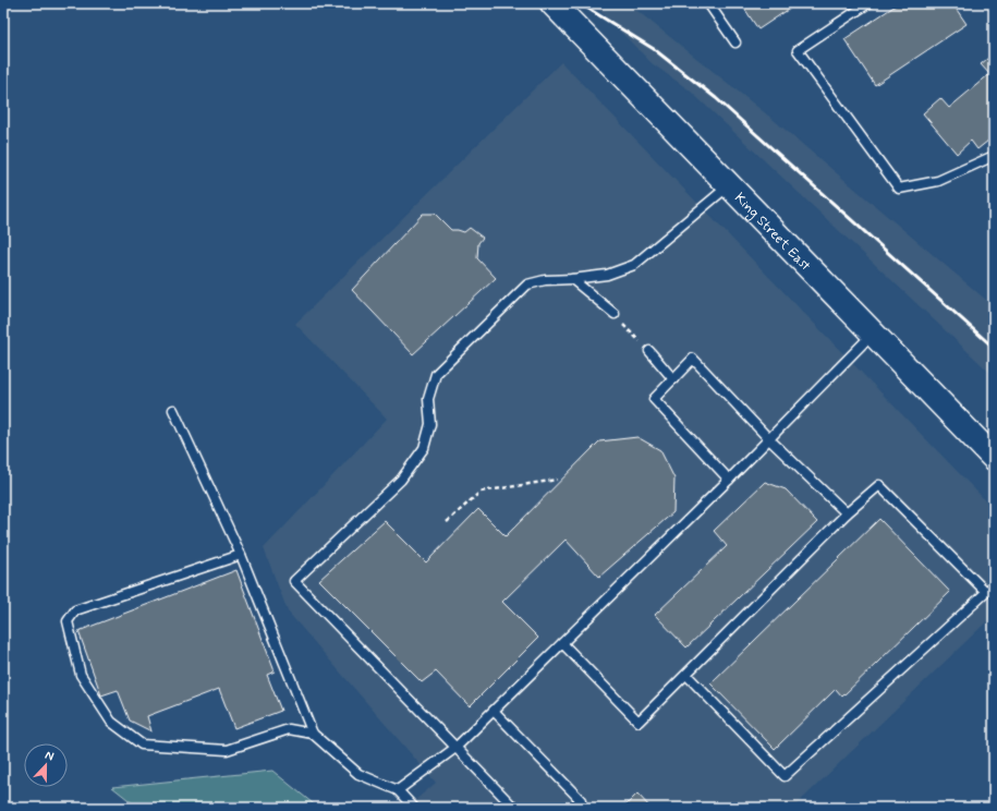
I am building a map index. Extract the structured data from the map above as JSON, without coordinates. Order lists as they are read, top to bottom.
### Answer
{
  "streets": {
    "main road": ["King Street East"]
  },
  "north": "top"
}
